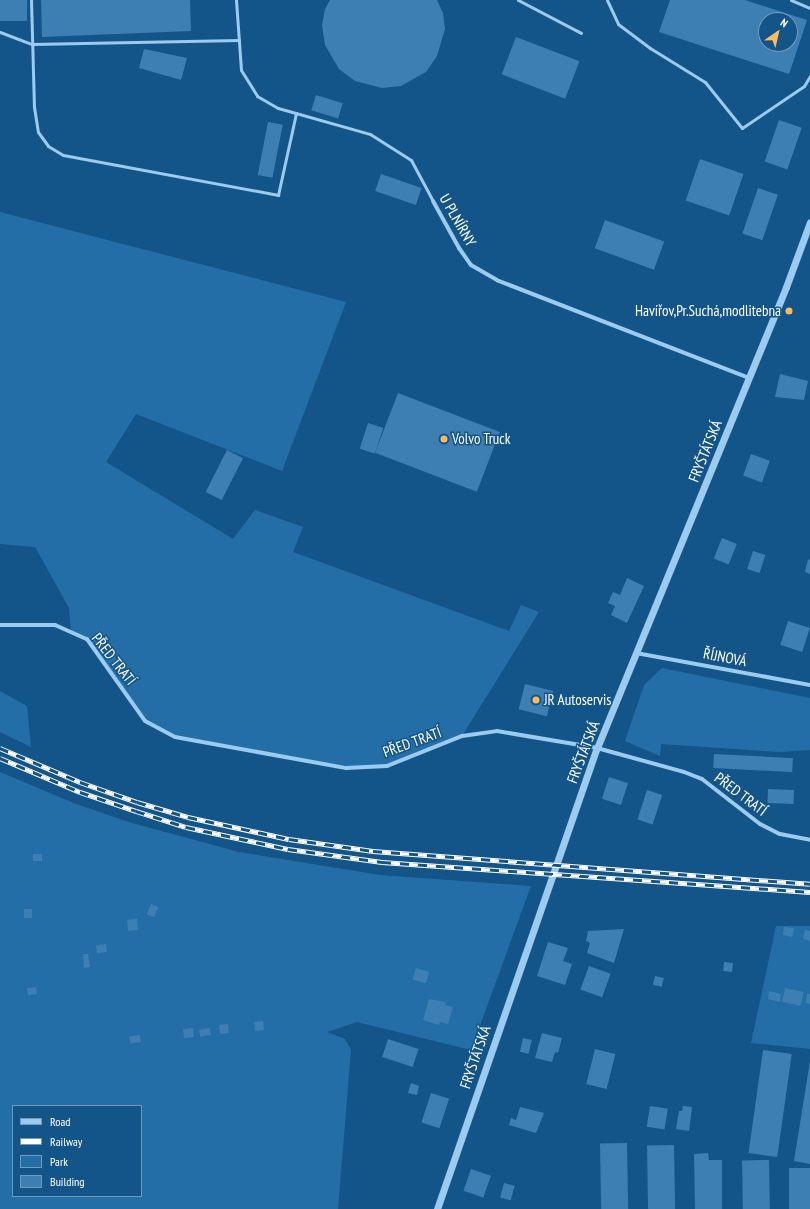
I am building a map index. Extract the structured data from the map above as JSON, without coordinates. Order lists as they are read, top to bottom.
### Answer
{
  "streets": {
    "street": [
      "U PLNÍRNY",
      "FRYŠTÁTSKÁ",
      "ŘÍJNOVÁ",
      "PŘED TRATÍ"
    ]
  },
  "crossings": [
    ["U PLNÍRNY", "FRYŠTÁTSKÁ"],
    ["FRYŠTÁTSKÁ", "ŘÍJNOVÁ"],
    ["FRYŠTÁTSKÁ", "PŘED TRATÍ"]
  ],
  "places": ["Havířov,Pr.Suchá,modlitebna", "Volvo Truck", "JR Autoservis"],
  "legend": [
    "Road",
    "Railway",
    "Park",
    "Building"
  ],
  "north": "top right"
}
